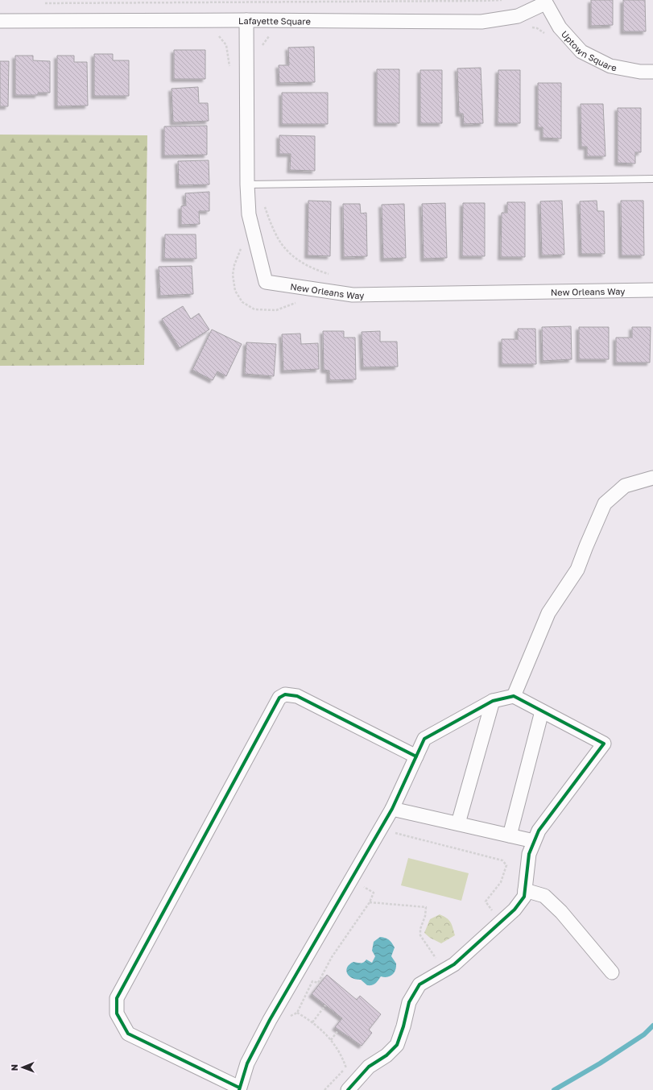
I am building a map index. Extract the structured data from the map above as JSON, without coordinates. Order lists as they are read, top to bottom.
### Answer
{
  "streets": {
    "street": ["Lafayette Square", "Uptown Square", "New Orleans Way"]
  },
  "crossings": [
    ["Lafayette Square", "Uptown Square"],
    ["Lafayette Square", "New Orleans Way"]
  ],
  "north": "left"
}
